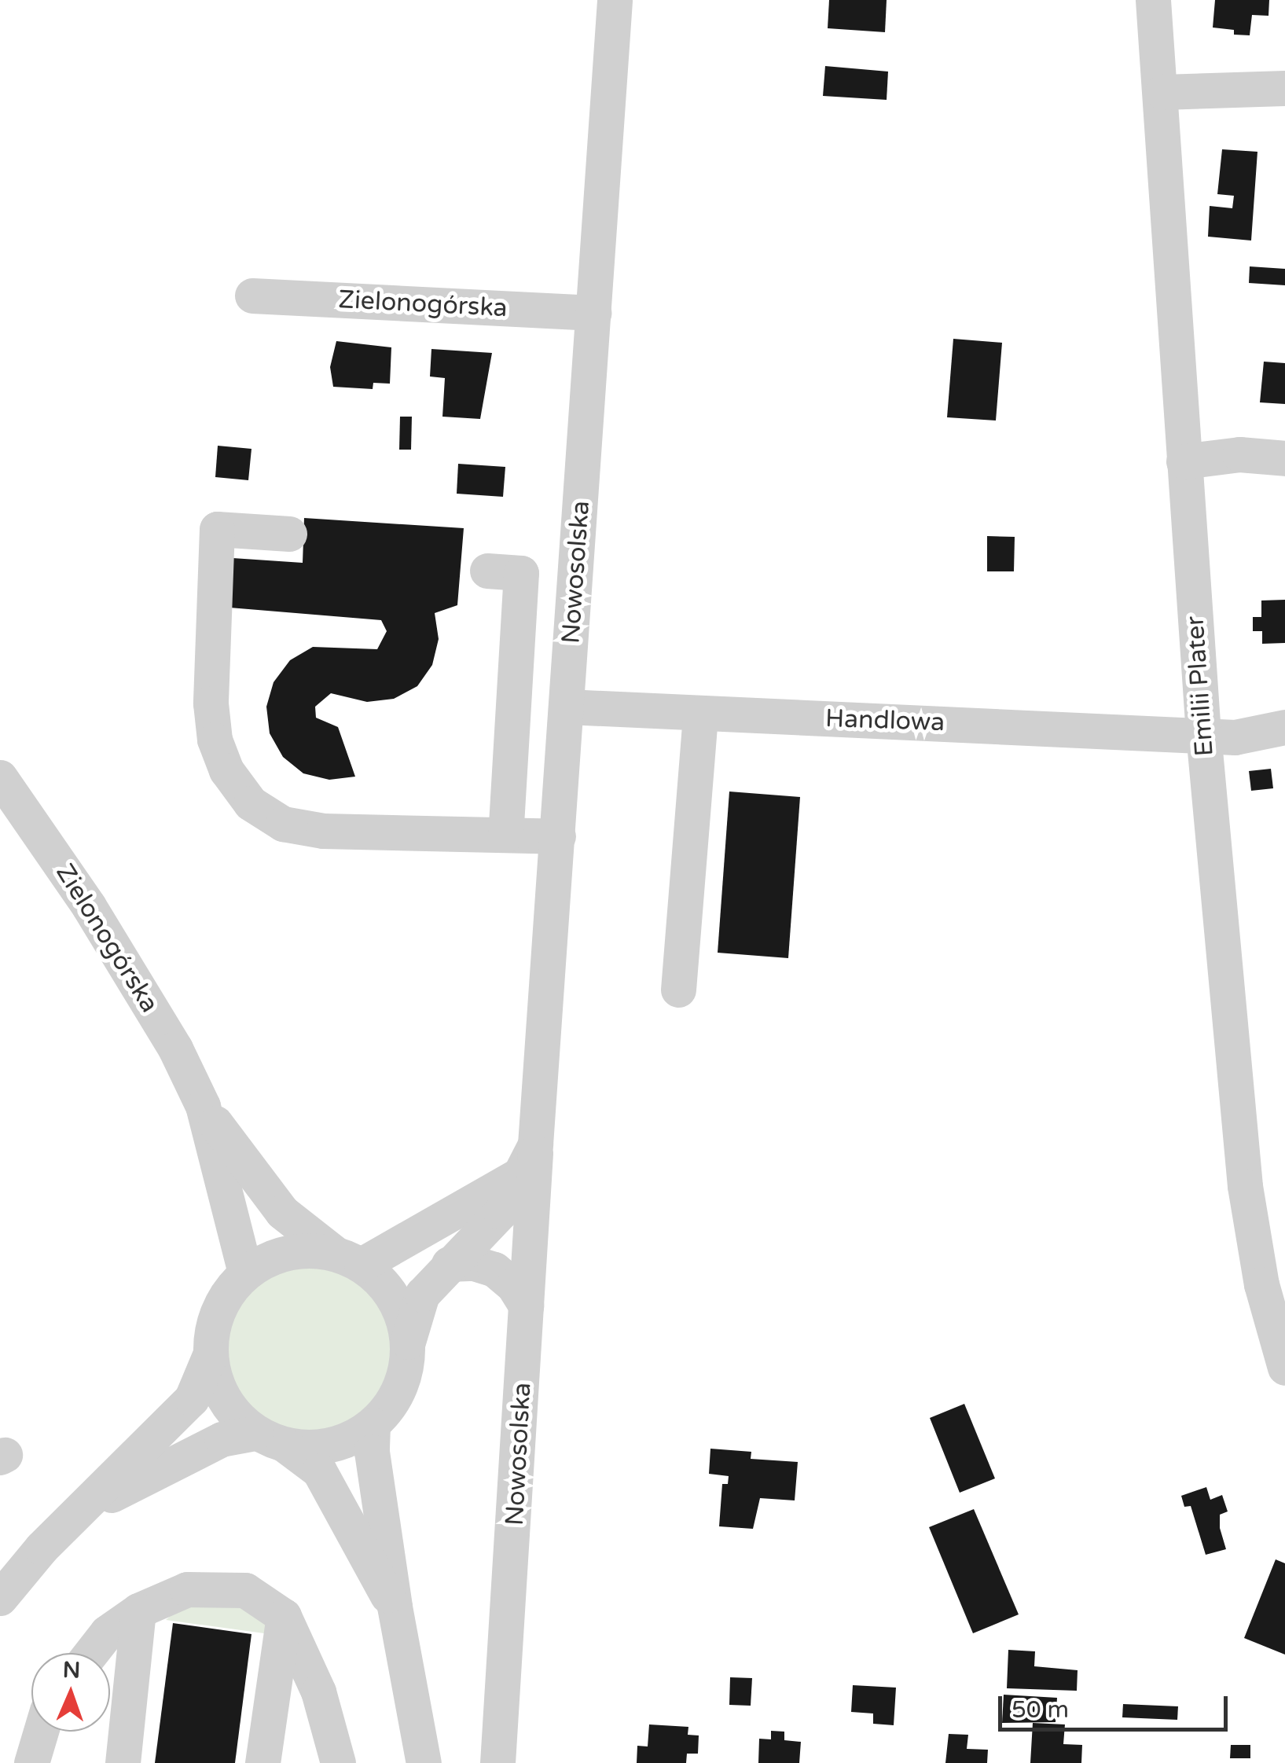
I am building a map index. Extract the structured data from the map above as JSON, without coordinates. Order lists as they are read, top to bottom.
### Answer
{
  "streets": {
    "street": [
      "Zielonogórska",
      "Nowosolska",
      "Emilii Plater",
      "Handlowa"
    ]
  },
  "crossings": [
    ["Zielonogórska", "Nowosolska"],
    ["Nowosolska", "Handlowa"],
    ["Emilii Plater", "Handlowa"]
  ],
  "scale_bar": "50 m",
  "north": "top"
}
